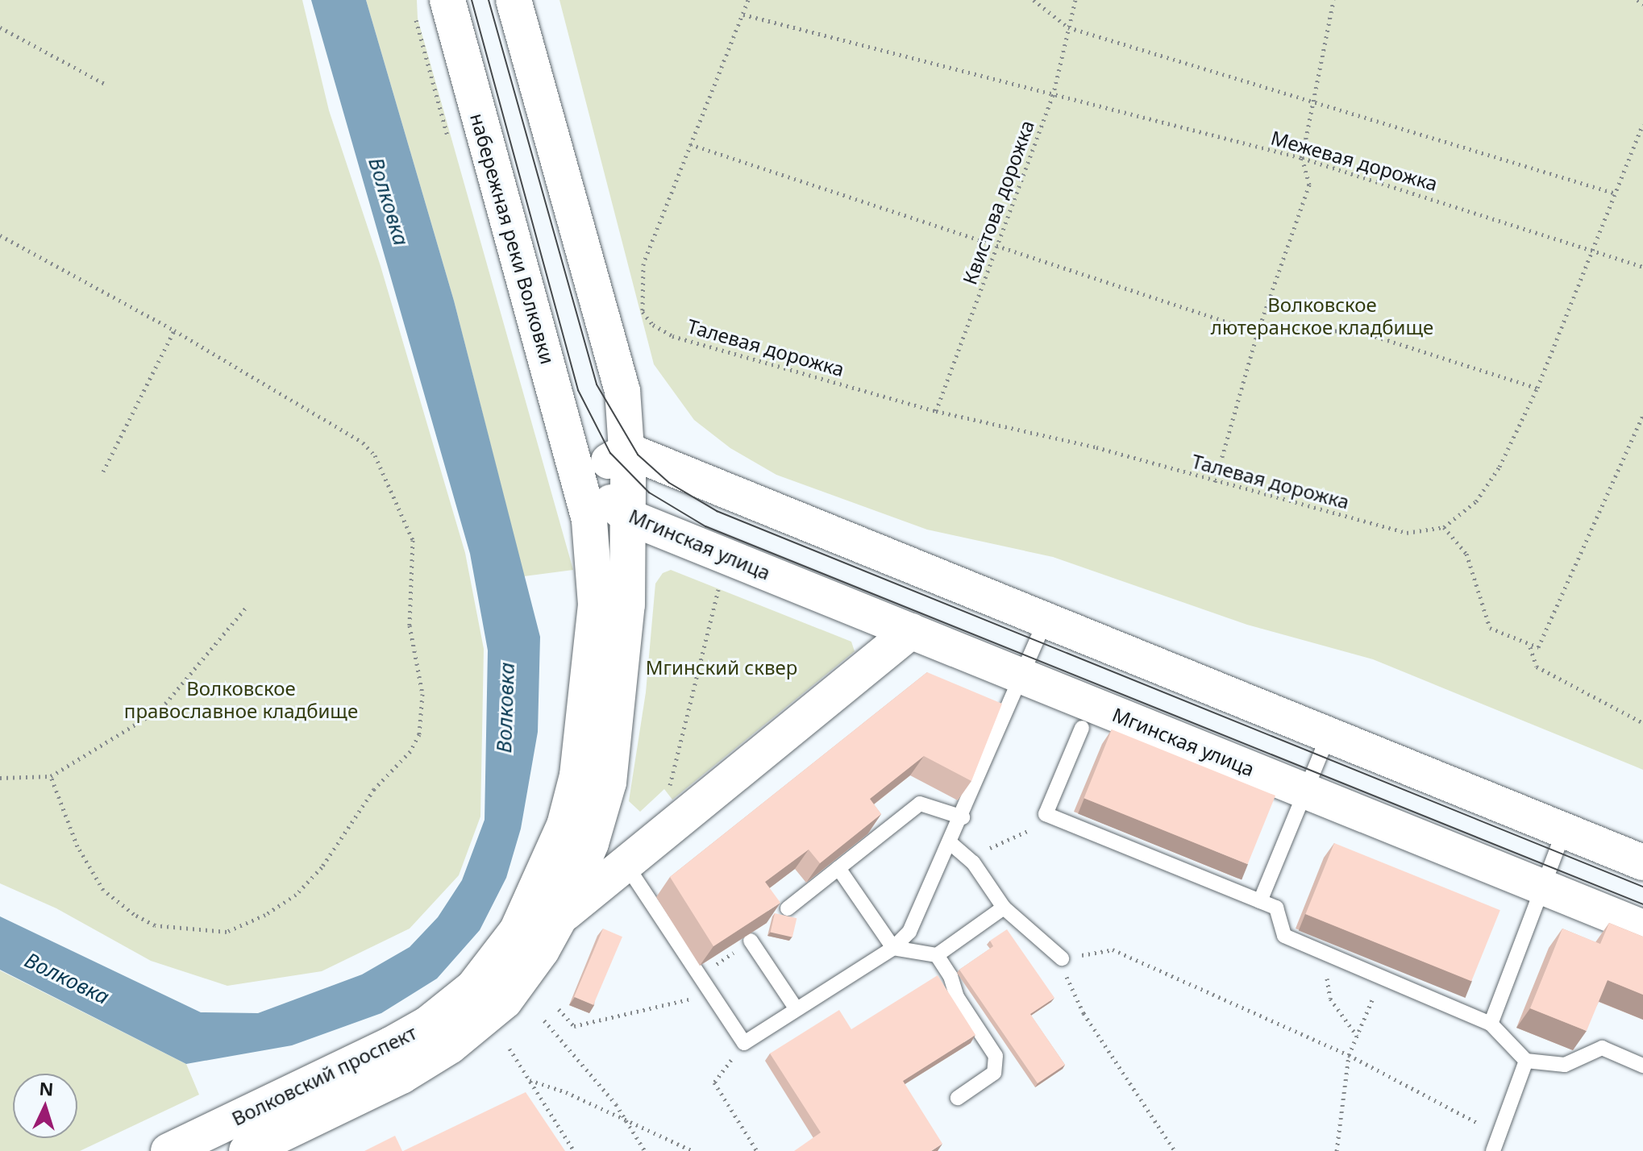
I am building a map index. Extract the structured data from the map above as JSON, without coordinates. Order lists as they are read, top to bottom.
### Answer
{
  "streets": {
    "street": ["набережная реки Волковки", "Мгинская улица", "Волковский проспект"],
    "path": ["Межевая дорожка", "Квистова дорожка", "Талевая дорожка"]
  },
  "crossings": [
    ["Межевая дорожка", "Квистова дорожка"],
    ["Квистова дорожка", "Талевая дорожка"],
    ["набережная реки Волковки", "Мгинская улица"],
    ["набережная реки Волковки", "Волковский проспект"],
    ["Мгинская улица", "Волковский проспект"]
  ],
  "water": ["Волковка"],
  "parks": ["Волковское лютеранское кладбище", "Мгинский сквер", "Волковское православное кладбище"],
  "north": "top"
}
